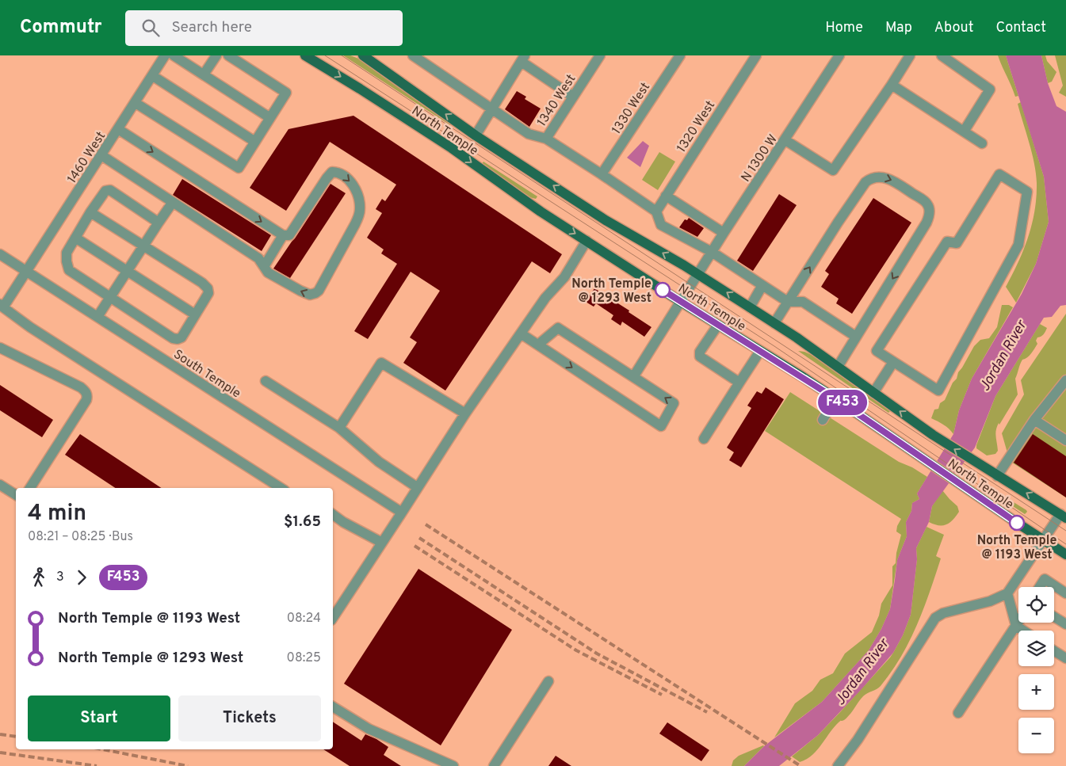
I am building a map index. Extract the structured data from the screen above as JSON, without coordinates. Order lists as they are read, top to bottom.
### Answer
{
  "streets": {
    "main road": ["North Temple"],
    "street": [
      "1340 West",
      "1330 West",
      "1320 West",
      "1460 West",
      "N 1300 W",
      "South Temple"
    ]
  },
  "crossings": [
    ["North Temple", "N 1300 W"],
    ["1460 West", "South Temple"]
  ],
  "water": ["Jordan River"],
  "places": ["North Temple @ 1293 West", "North Temple @ 1193 West"],
  "lines": ["bus line F453"],
  "page": {
    "header": "Commutr",
    "search": "Search here",
    "nav": [
      "Home",
      "Map",
      "About",
      "Contact"
    ],
    "on_map": "F453",
    "heading": ["4 min", "08:21 – 08:25 · Bus", "$1.65"],
    "legs": ["3", "F453"],
    "map_buttons": ["+", "−"],
    "list": [
      {
        "name": "North Temple @ 1193 West",
        "value": "08:24"
      },
      {
        "name": "North Temple @ 1293 West",
        "value": "08:25"
      }
    ],
    "buttons": ["Start", "Tickets"]
  }
}
